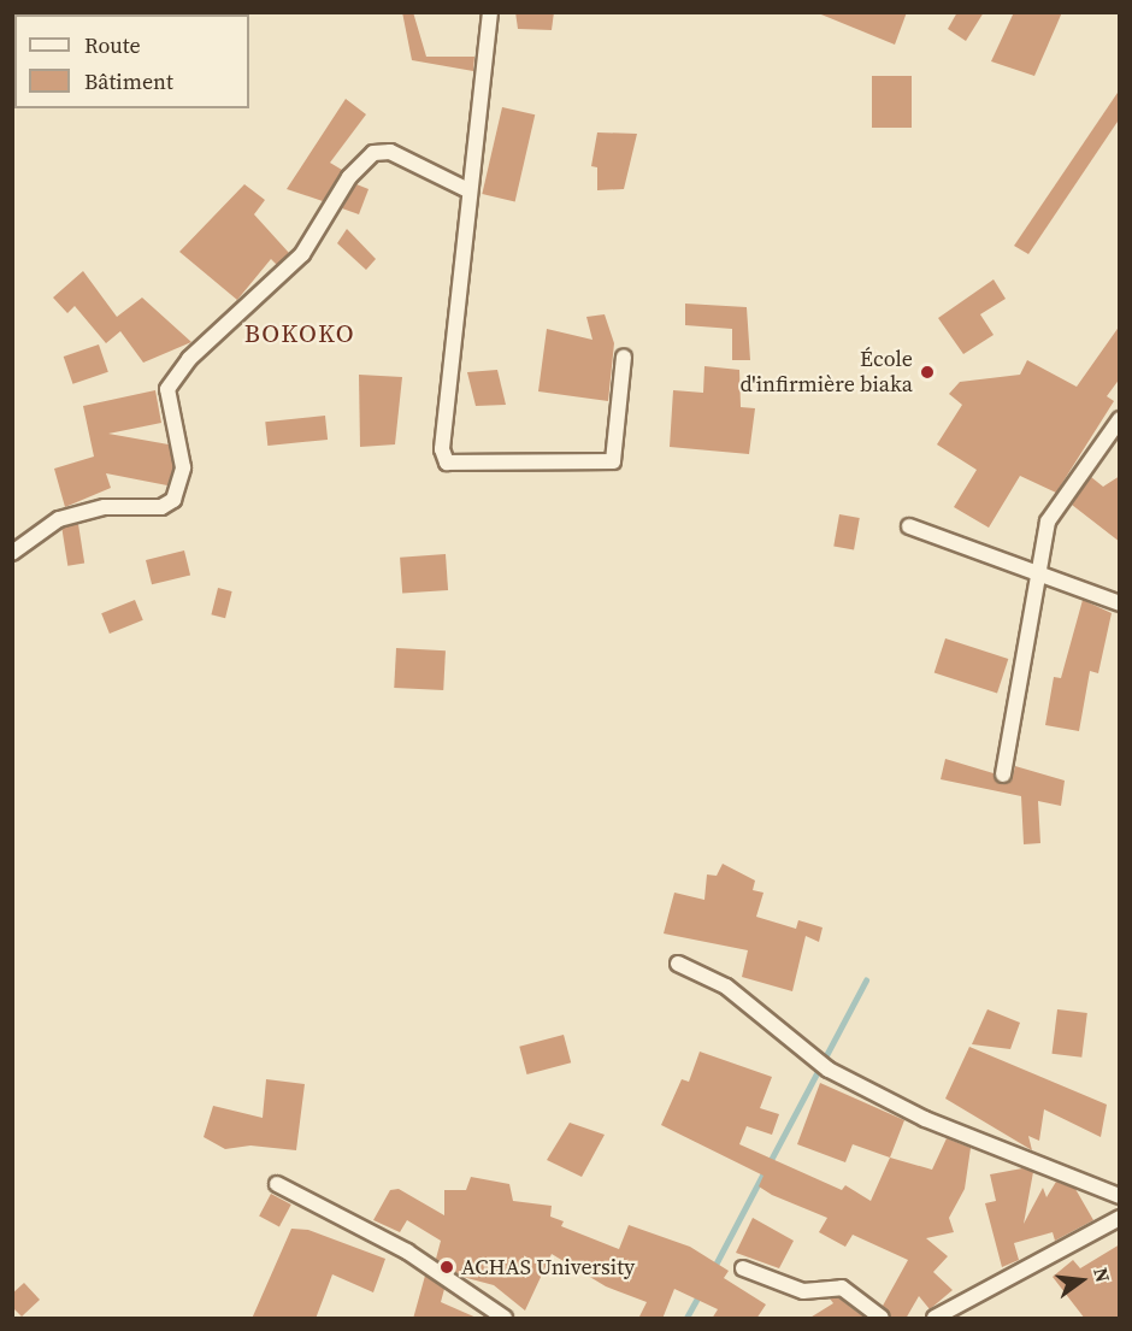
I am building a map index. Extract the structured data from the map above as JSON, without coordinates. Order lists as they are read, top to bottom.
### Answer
{
  "districts": ["BOKOKO"],
  "places": ["École d'infirmière biaka", "ACHAS University"],
  "legend": ["Route", "Bâtiment"],
  "north": "right"
}
